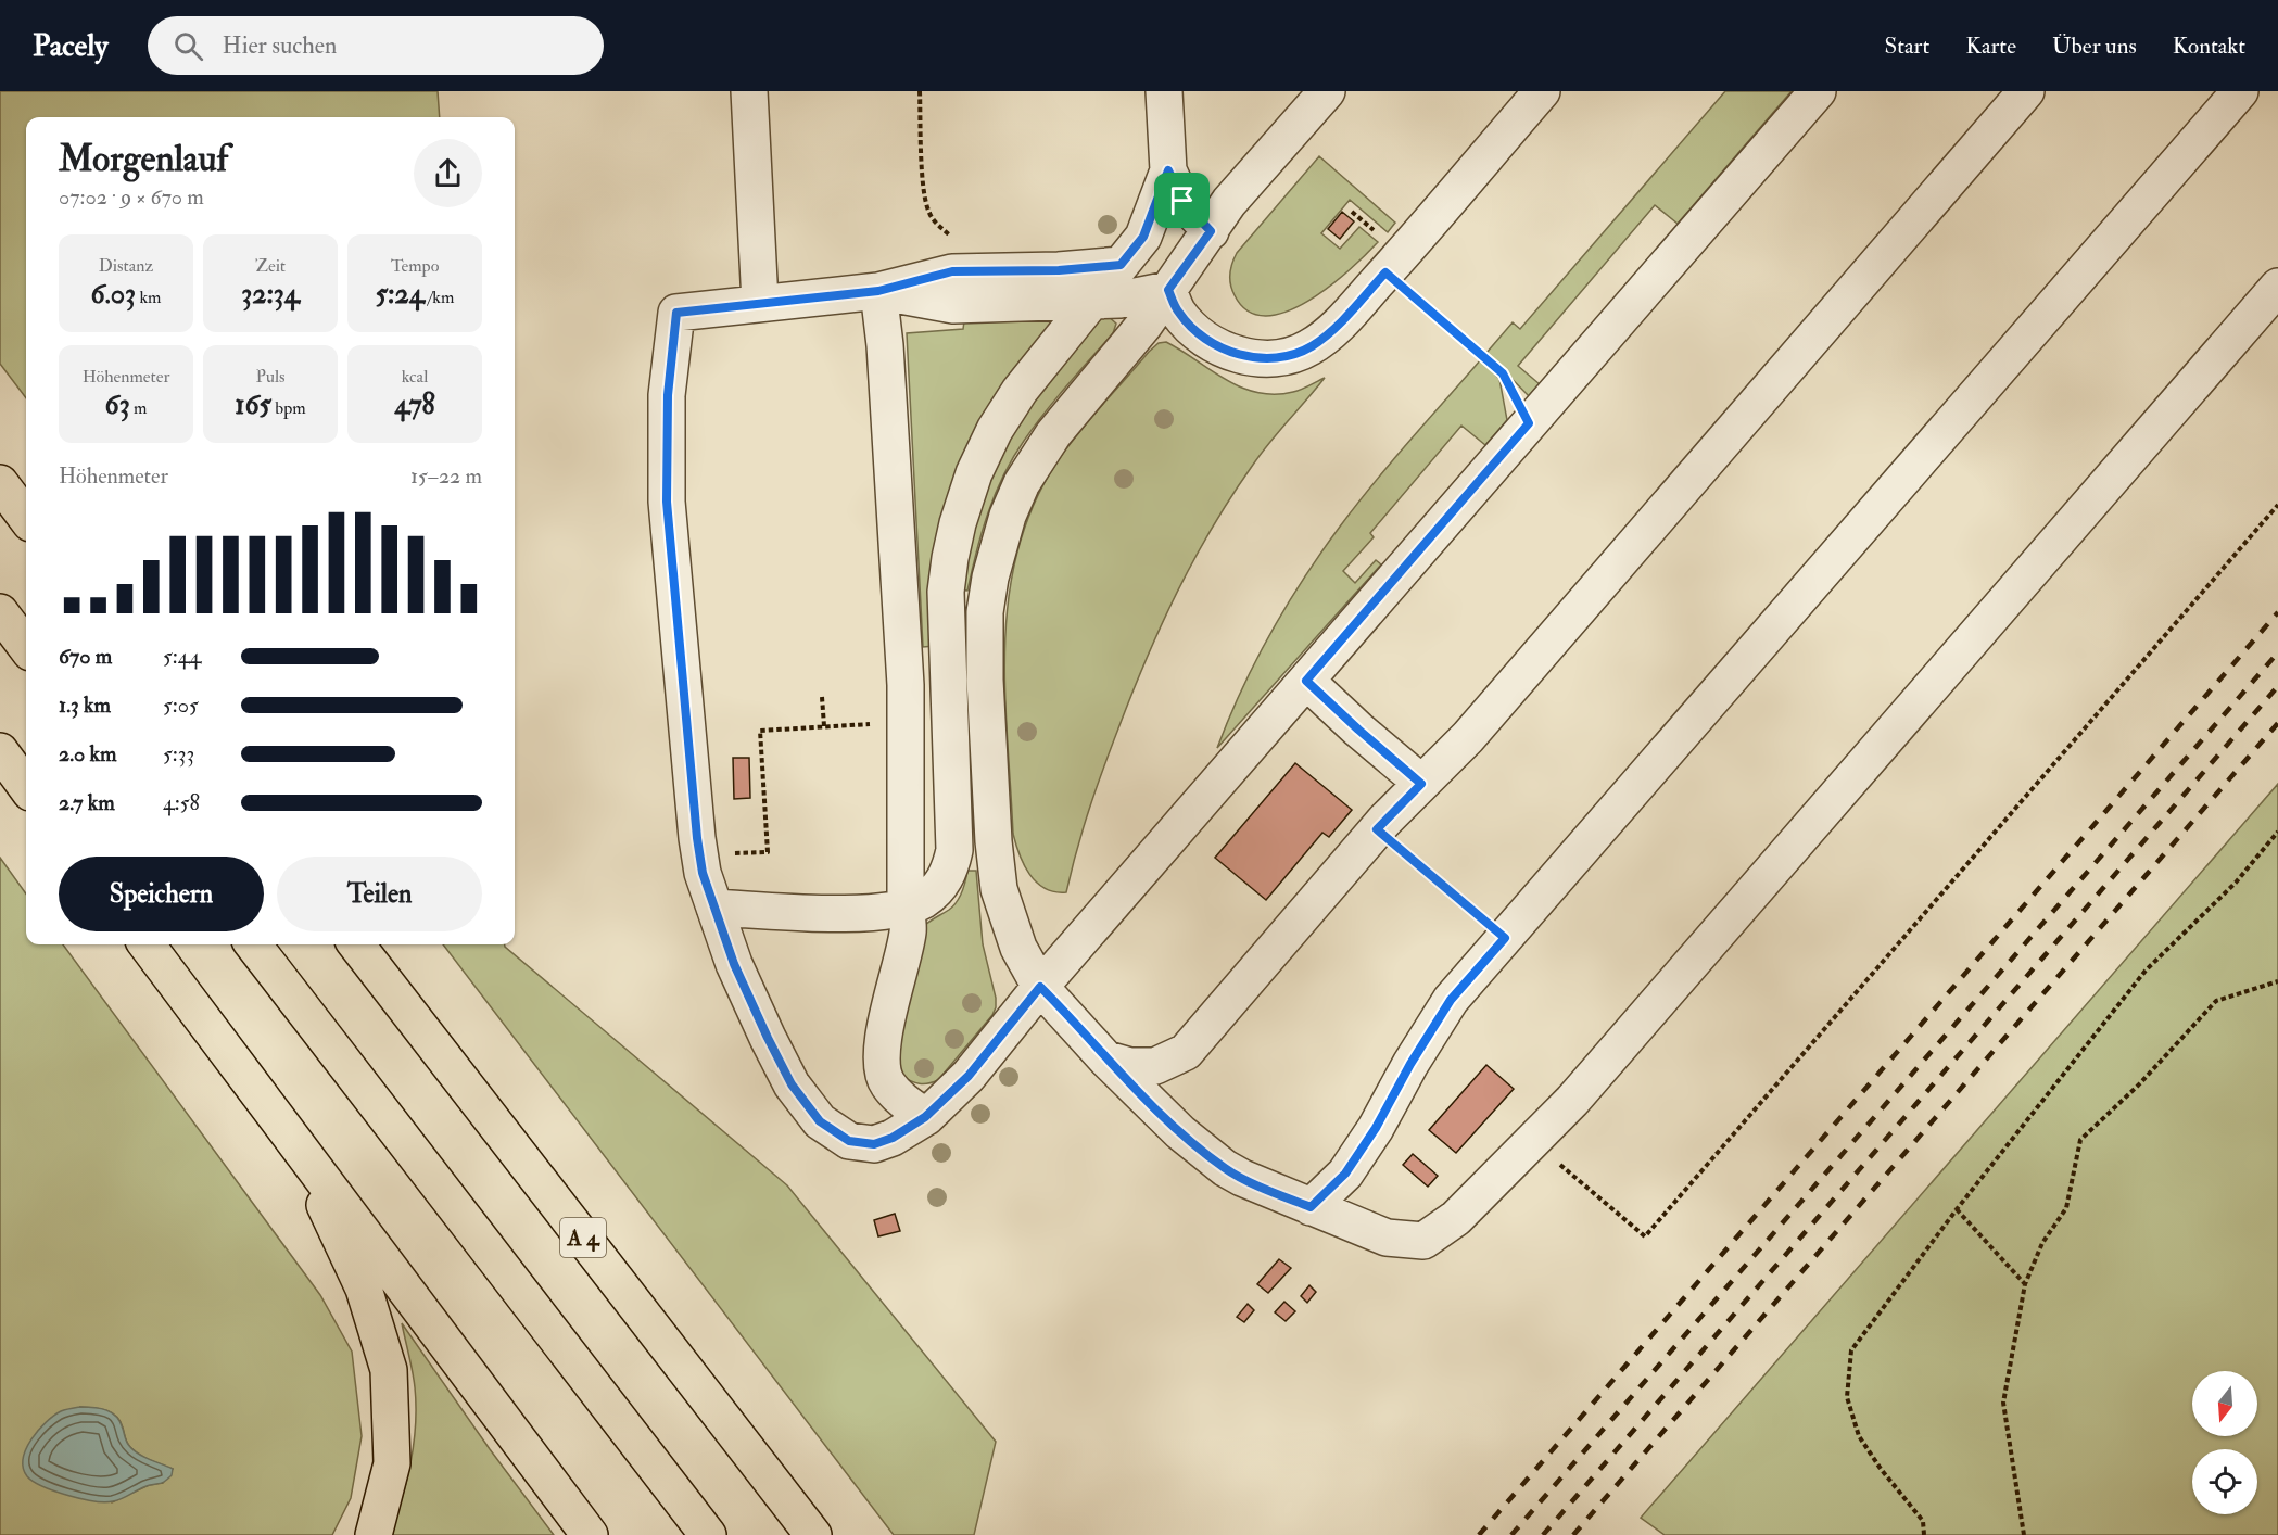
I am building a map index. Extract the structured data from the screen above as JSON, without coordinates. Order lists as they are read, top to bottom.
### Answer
{
  "streets": {
    "highway": ["A 4"]
  },
  "north": "bottom",
  "page": {
    "header": "Pacely",
    "search": "Hier suchen",
    "nav": [
      "Start",
      "Karte",
      "Über uns",
      "Kontakt"
    ],
    "heading": ["Morgenlauf", "07:02 · 9 × 670 m"],
    "stats": [
      ["Distanz", "6.03 km"],
      ["Zeit", "32:34"],
      ["Tempo", "5:24 /km"],
      ["Höhenmeter", "63 m"],
      ["Puls", "165 bpm"],
      ["kcal", "478"]
    ],
    "chart": ["Höhenmeter", "15–22 m"],
    "list": [
      {
        "name": "670 m",
        "note": "5:44"
      },
      {
        "name": "1.3 km",
        "note": "5:05"
      },
      {
        "name": "2.0 km",
        "note": "5:33"
      },
      {
        "name": "2.7 km",
        "note": "4:58"
      }
    ],
    "buttons": ["Speichern", "Teilen"]
  }
}
